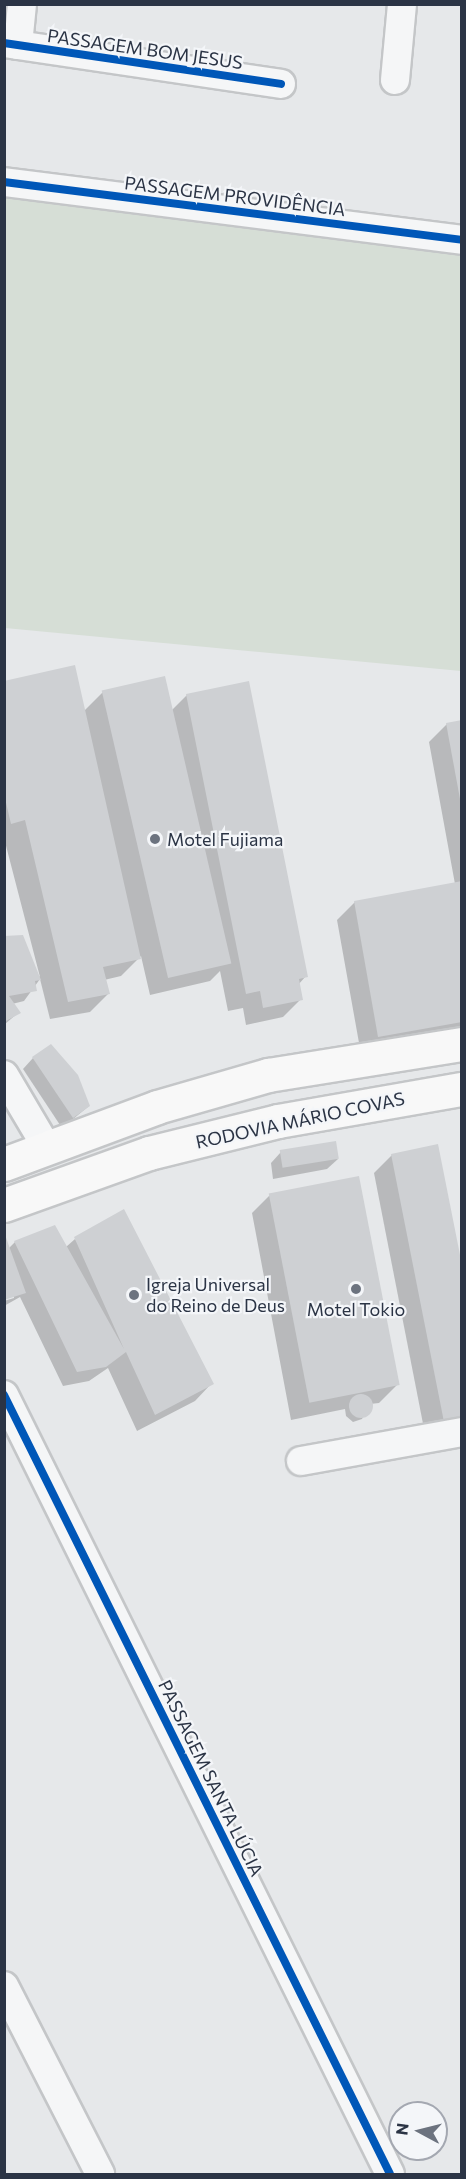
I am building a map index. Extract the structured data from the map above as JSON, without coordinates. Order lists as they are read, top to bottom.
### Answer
{
  "streets": {
    "main road": ["RODOVIA MÁRIO COVAS"],
    "street": ["PASSAGEM BOM JESUS", "PASSAGEM PROVIDÊNCIA", "PASSAGEM SANTA LÚCIA"]
  },
  "places": ["Motel Fujiama", "Motel Tokio", "Igreja Universal do Reino de Deus"],
  "north": "left"
}
